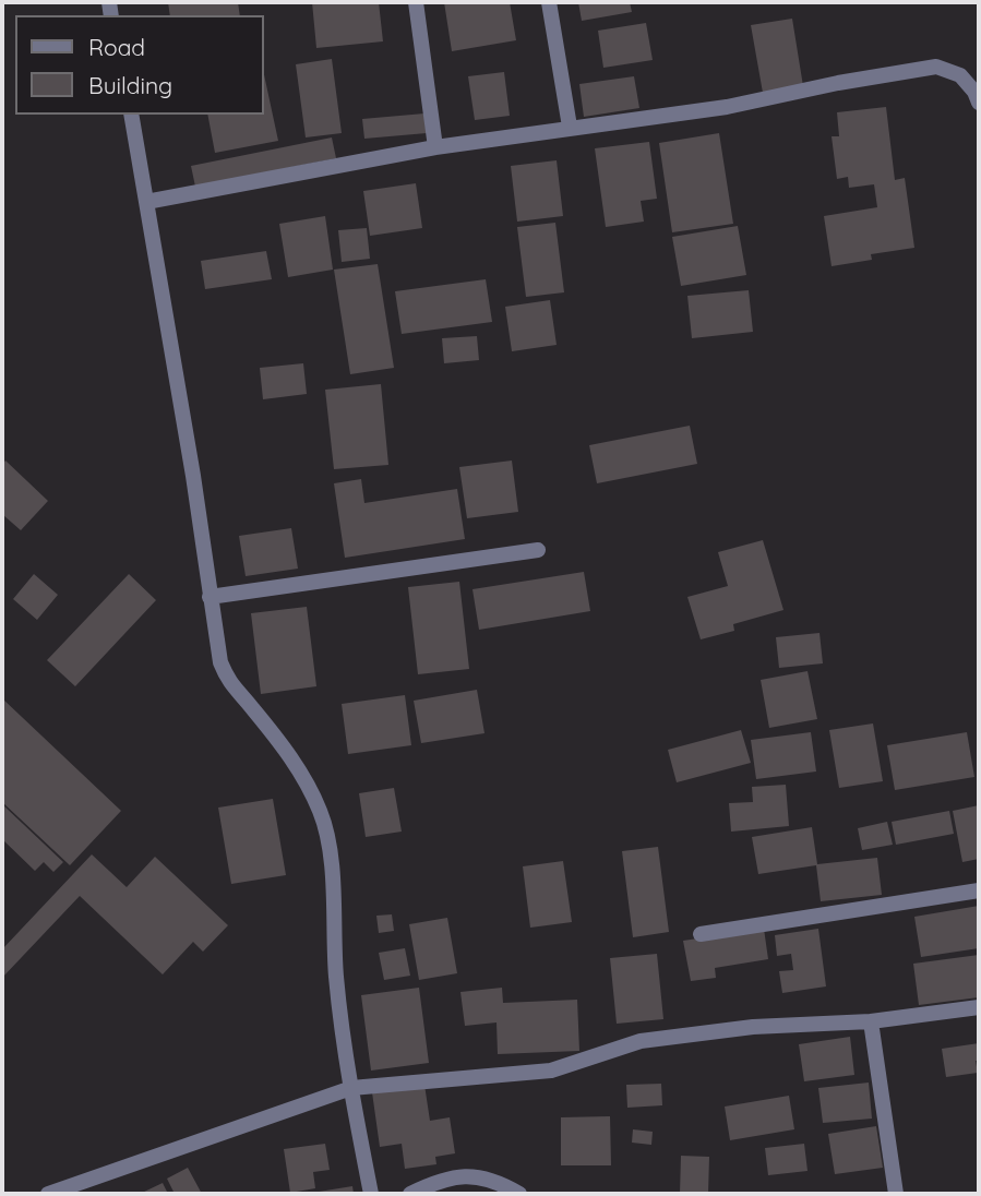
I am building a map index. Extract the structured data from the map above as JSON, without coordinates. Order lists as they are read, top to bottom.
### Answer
{
  "legend": ["Road", "Building"]
}
